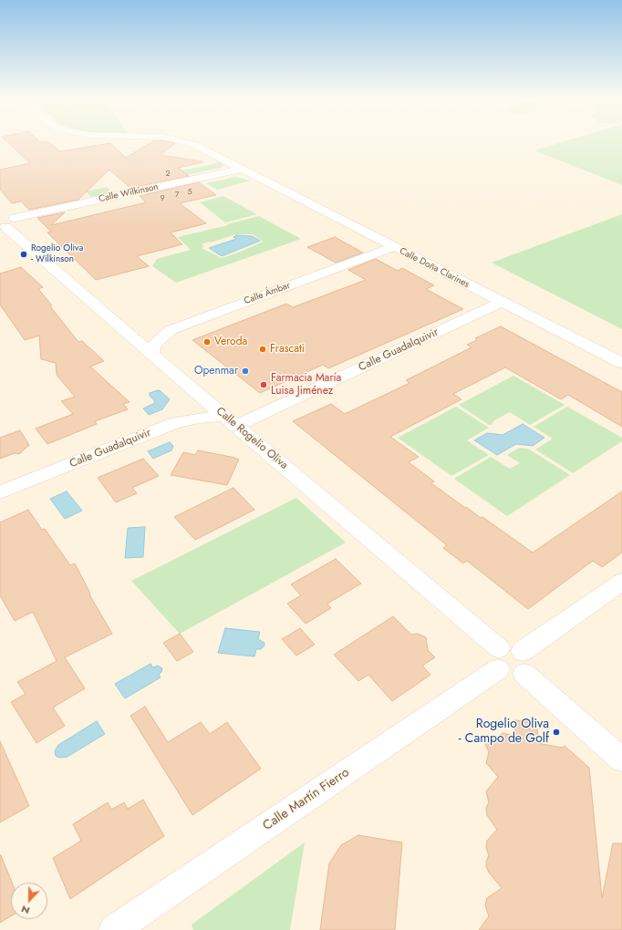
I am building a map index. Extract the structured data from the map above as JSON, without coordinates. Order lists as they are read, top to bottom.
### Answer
{
  "streets": {
    "street": [
      "Calle Wilkinson",
      "Calle Doña Clarines",
      "Calle Ámbar",
      "Calle Guadalquivir",
      "Calle Rogelio Oliva",
      "Calle Martín Fierro"
    ]
  },
  "crossings": [
    ["Calle Wilkinson", "Calle Doña Clarines"],
    ["Calle Wilkinson", "Calle Rogelio Oliva"],
    ["Calle Doña Clarines", "Calle Ámbar"],
    ["Calle Doña Clarines", "Calle Guadalquivir"],
    ["Calle Ámbar", "Calle Rogelio Oliva"],
    ["Calle Guadalquivir", "Calle Rogelio Oliva"],
    ["Calle Rogelio Oliva", "Calle Martín Fierro"]
  ],
  "places": [
    "Rogelio Oliva - Wilkinson",
    "Veroda",
    "Frascati",
    "Openmar",
    "Farmacia María Luisa Jiménez",
    "Rogelio Oliva - Campo de Golf"
  ],
  "house_numbers": [
    "2",
    "5",
    "7",
    "9"
  ],
  "north": "bottom"
}
